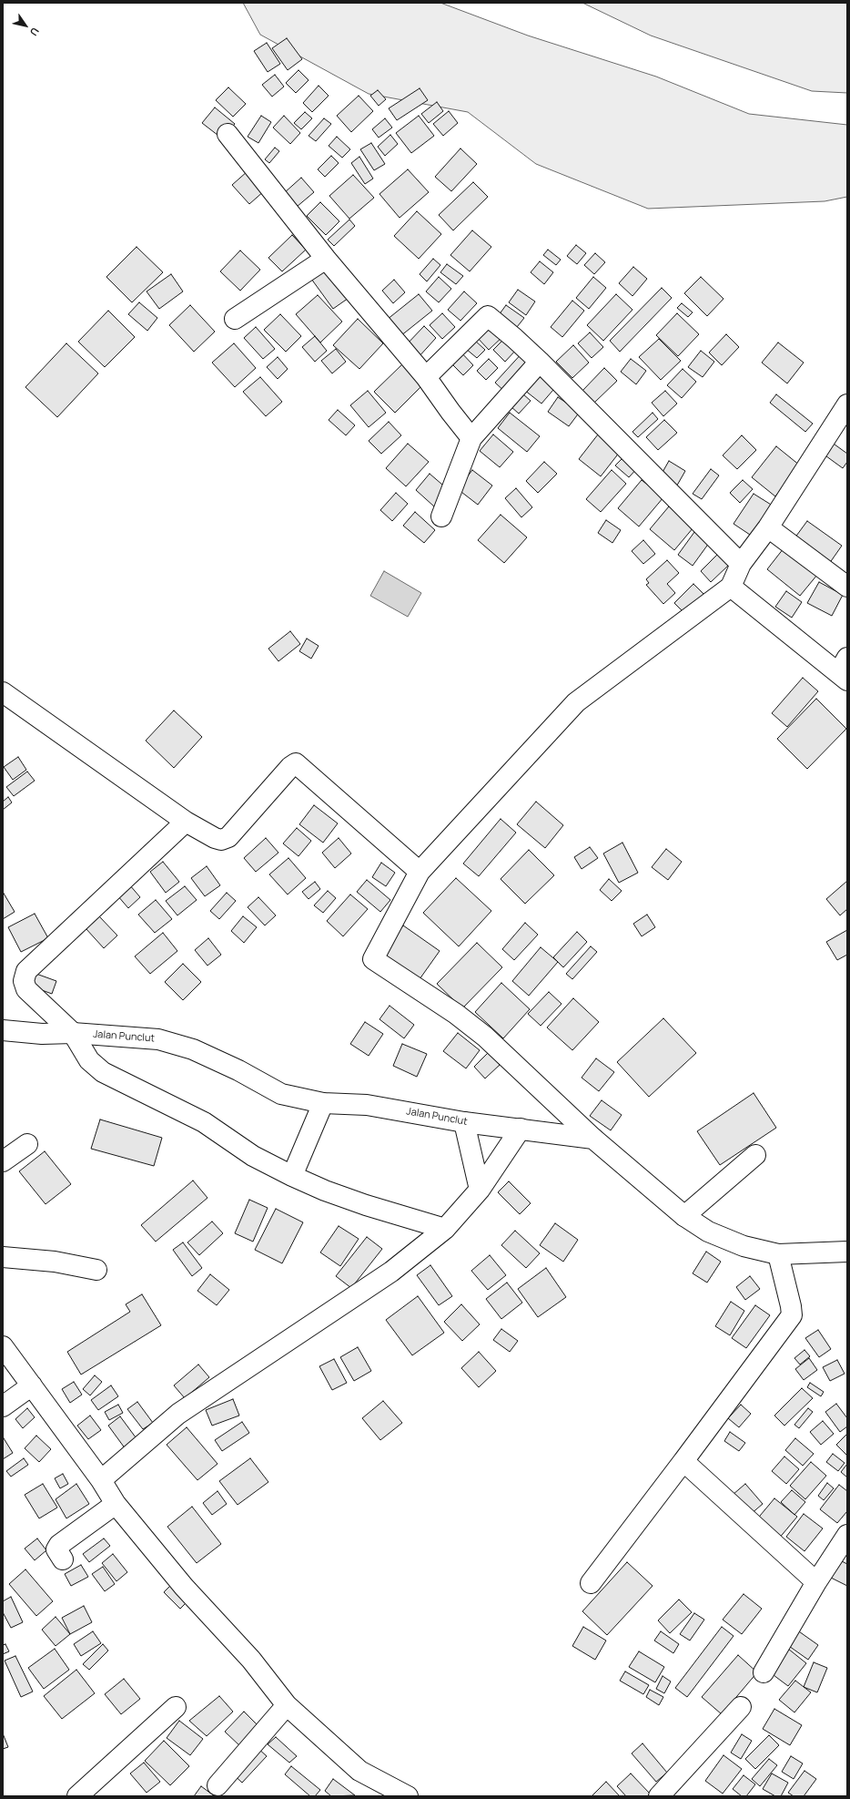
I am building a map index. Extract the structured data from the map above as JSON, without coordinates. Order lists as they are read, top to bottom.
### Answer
{
  "streets": {
    "street": ["Jalan Punclut"]
  },
  "north": "bottom right"
}
